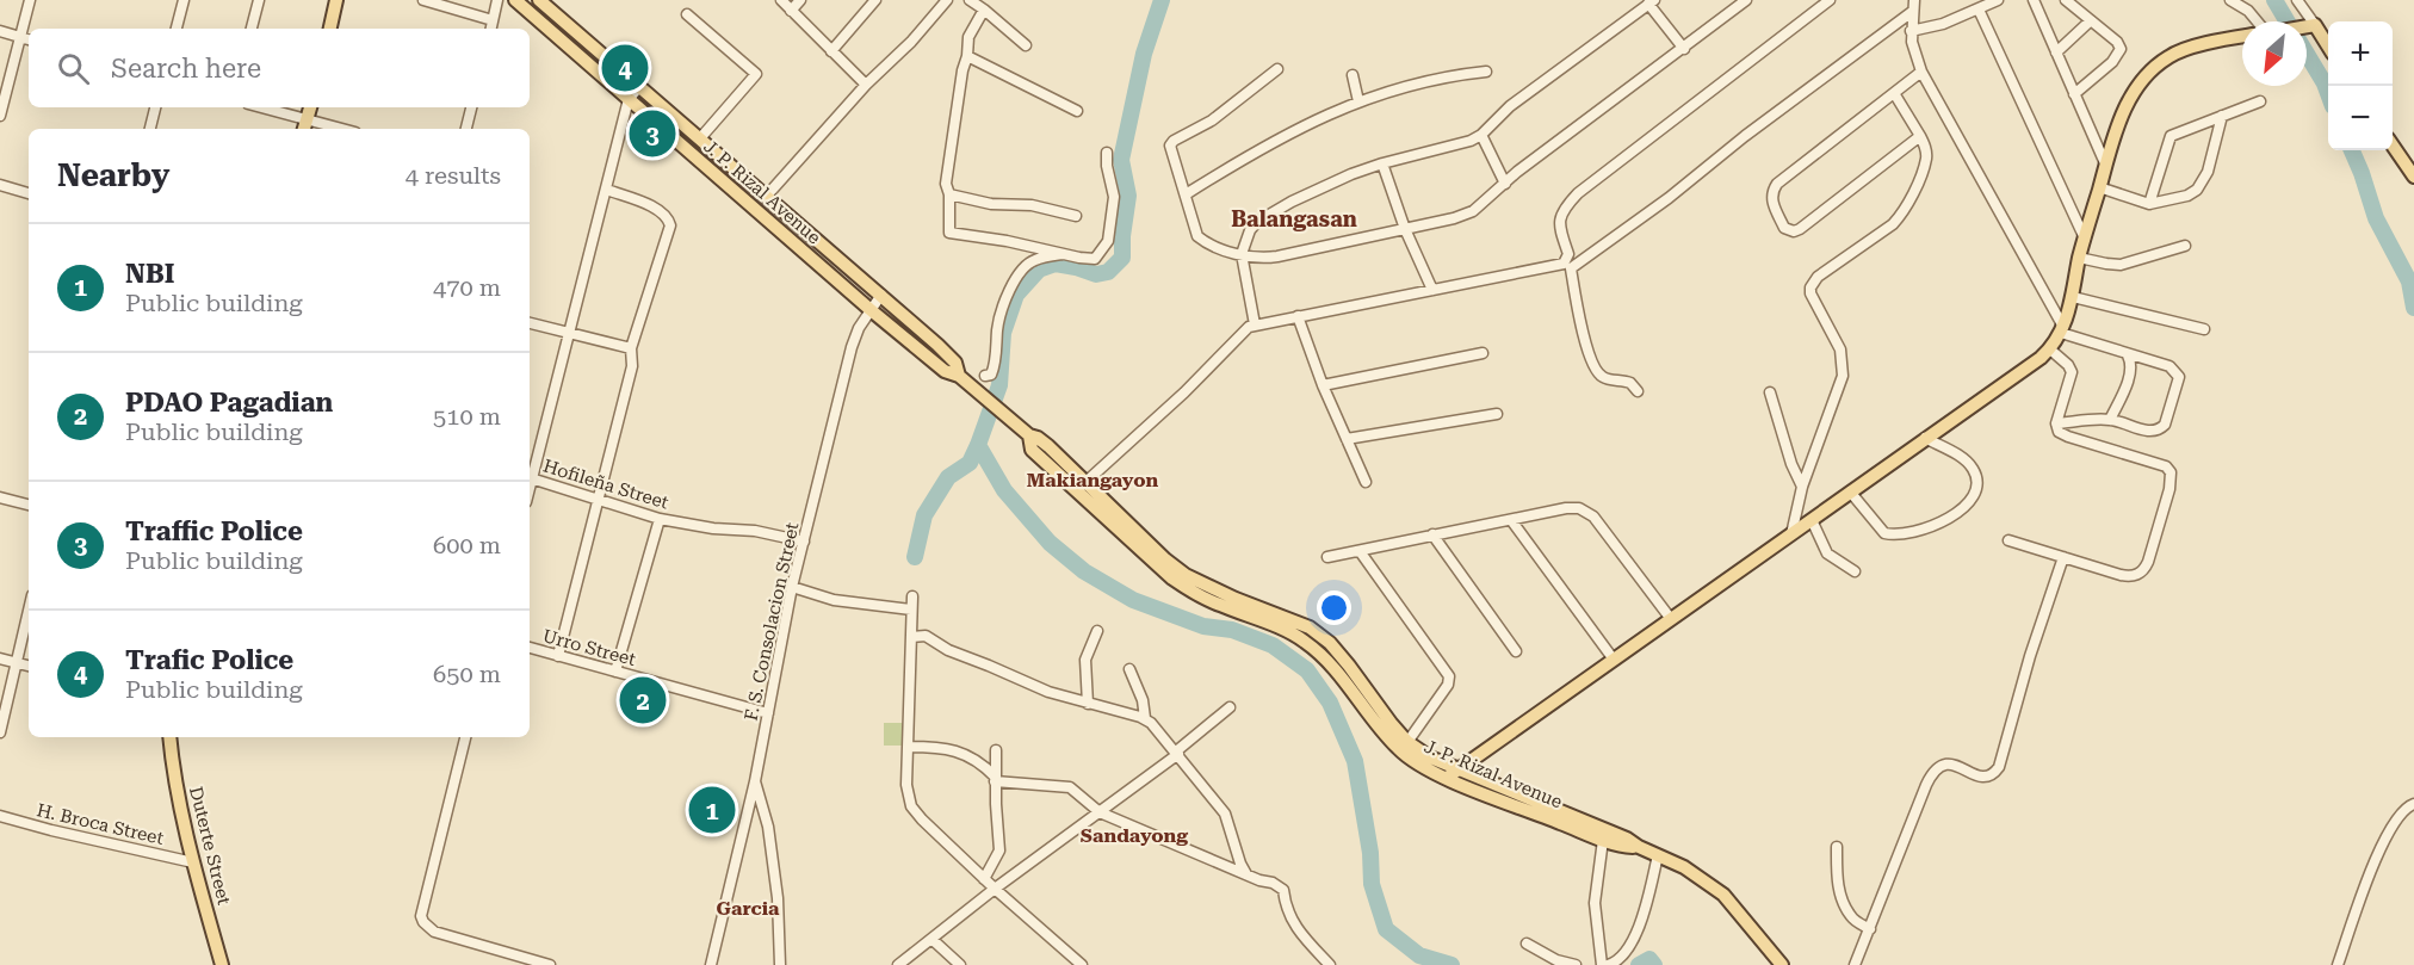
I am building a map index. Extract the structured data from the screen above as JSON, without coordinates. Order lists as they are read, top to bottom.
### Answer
{
  "streets": {
    "main road": ["J. P. Rizal Avenue", "Duterte Street"],
    "street": [
      "Hofileña Street",
      "F. S. Consolacion Street",
      "Urro Street",
      "H. Broca Street"
    ]
  },
  "crossings": [
    ["J. P. Rizal Avenue", "F. S. Consolacion Street"],
    ["Hofileña Street", "F. S. Consolacion Street"],
    ["F. S. Consolacion Street", "Urro Street"],
    ["H. Broca Street", "Duterte Street"]
  ],
  "districts": [
    "Balangasan",
    "Makiangayon",
    "Sandayong",
    "Garcia"
  ],
  "north": "bottom left",
  "page": {
    "map_buttons": ["+", "−"],
    "search": "Search here",
    "pins": [
      "4",
      "3",
      "2",
      "1"
    ],
    "heading": ["Nearby", "4 results"],
    "list": [
      {
        "mark": "1",
        "name": "NBI",
        "note": "Public building",
        "value": "470 m"
      },
      {
        "mark": "2",
        "name": "PDAO Pagadian",
        "note": "Public building",
        "value": "510 m"
      },
      {
        "mark": "3",
        "name": "Traffic Police",
        "note": "Public building",
        "value": "600 m"
      },
      {
        "mark": "4",
        "name": "Trafic Police",
        "note": "Public building",
        "value": "650 m"
      }
    ]
  }
}
